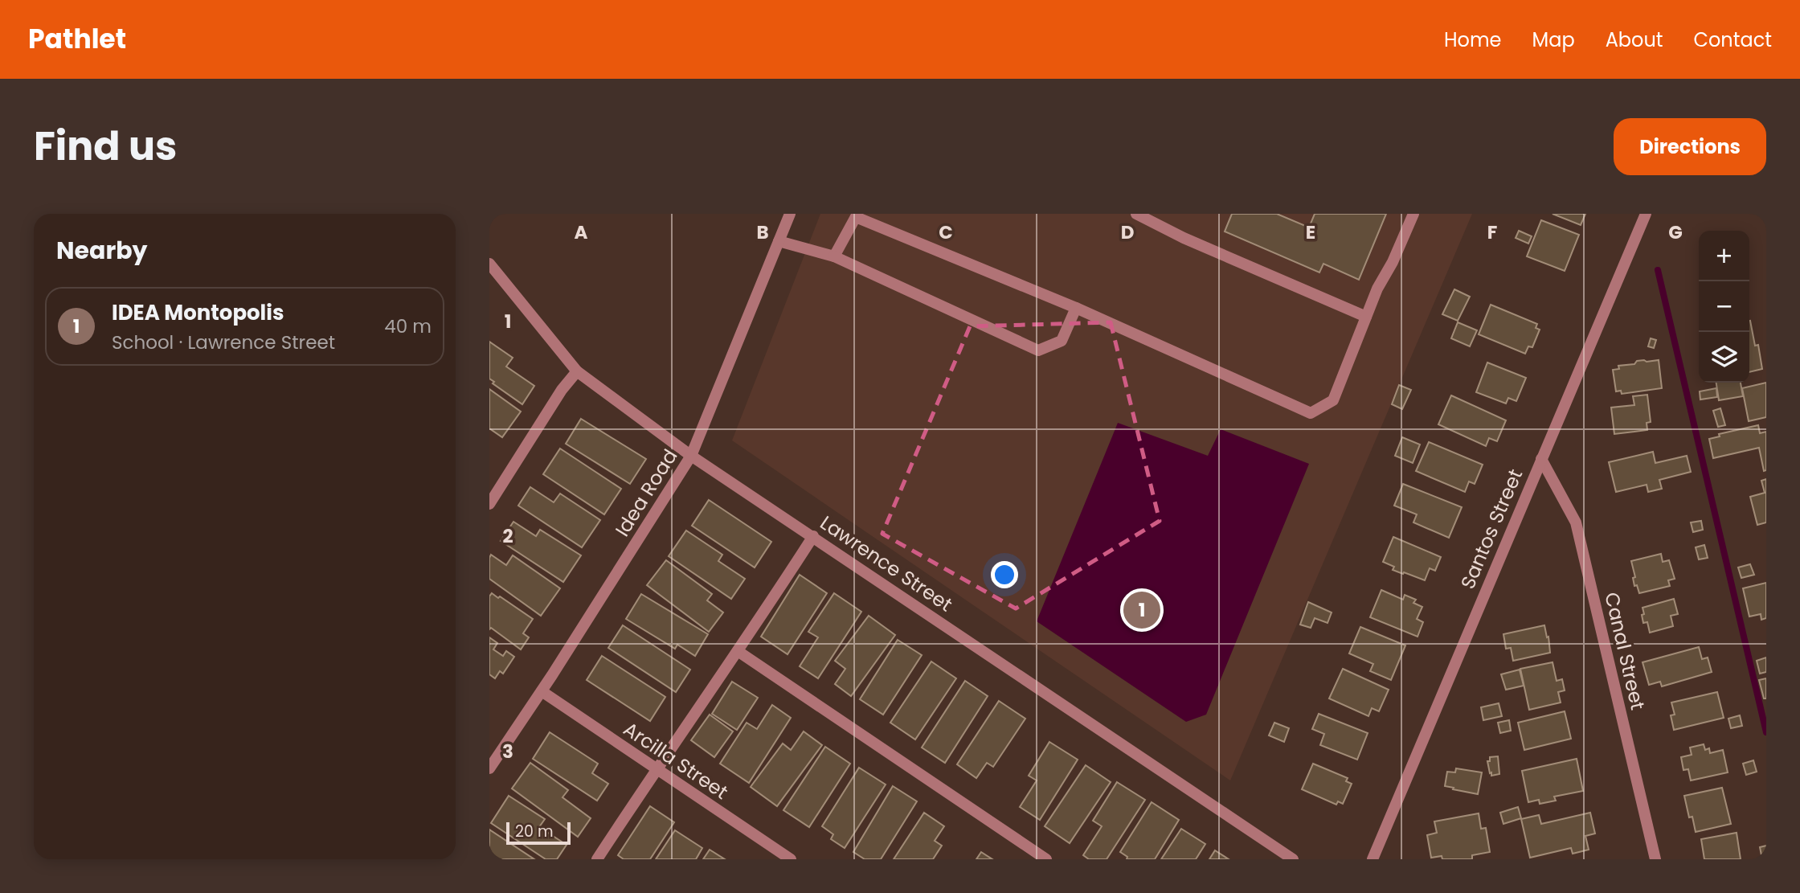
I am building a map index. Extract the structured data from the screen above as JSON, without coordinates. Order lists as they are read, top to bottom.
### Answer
{
  "streets": {
    "street": [
      "Idea Road",
      "Santos Street",
      "Lawrence Street",
      "Canal Street",
      "Arcilla Street"
    ]
  },
  "crossings": [
    ["Idea Road", "Lawrence Street"],
    ["Idea Road", "Arcilla Street"],
    ["Santos Street", "Canal Street"]
  ],
  "scale_bar": "20 m",
  "page": {
    "header": "Pathlet",
    "nav": [
      "Home",
      "Map",
      "About",
      "Contact"
    ],
    "title": "Find us",
    "buttons": "Directions",
    "heading": "Nearby",
    "map_buttons": ["+", "−"],
    "list": [
      {
        "mark": "1",
        "name": "IDEA Montopolis",
        "note": "School · Lawrence Street",
        "value": "40 m"
      }
    ],
    "pins": "1",
    "scale": "20 m"
  },
  "grid": {
    "columns": [
      "A",
      "B",
      "C",
      "D",
      "E",
      "F",
      "G"
    ],
    "rows": ["1", "2", "3"]
  }
}
